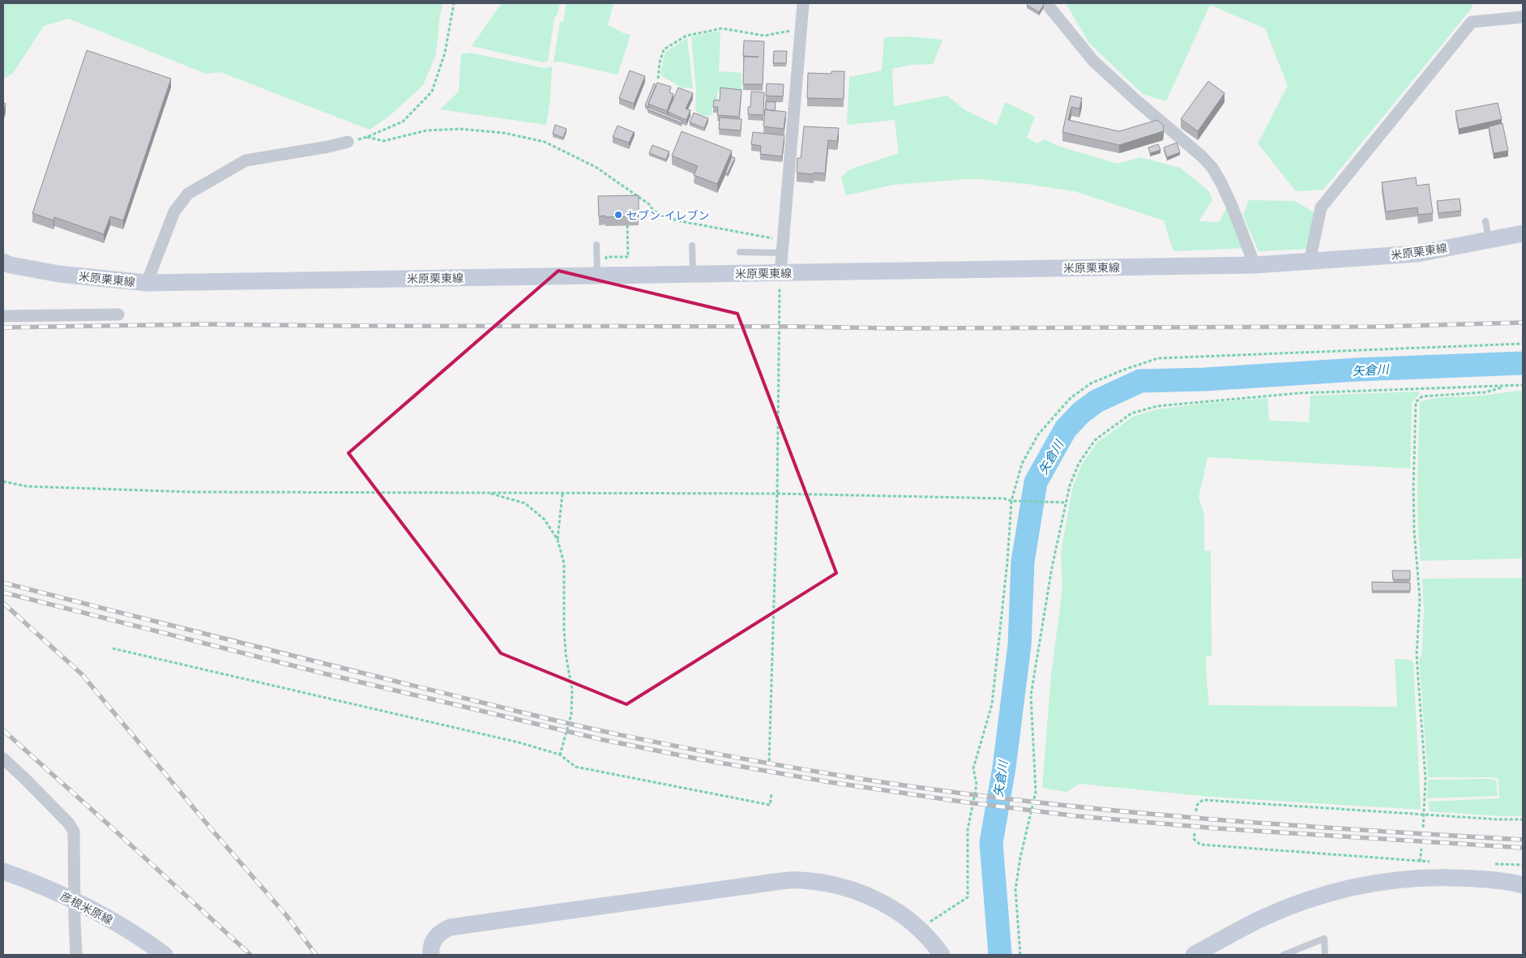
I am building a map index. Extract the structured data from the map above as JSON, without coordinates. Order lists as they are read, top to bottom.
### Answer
{
  "streets": {
    "main road": ["米原栗東線", "彦根米原線"]
  },
  "water": ["矢倉川"],
  "places": ["セブン-イレブン"]
}
